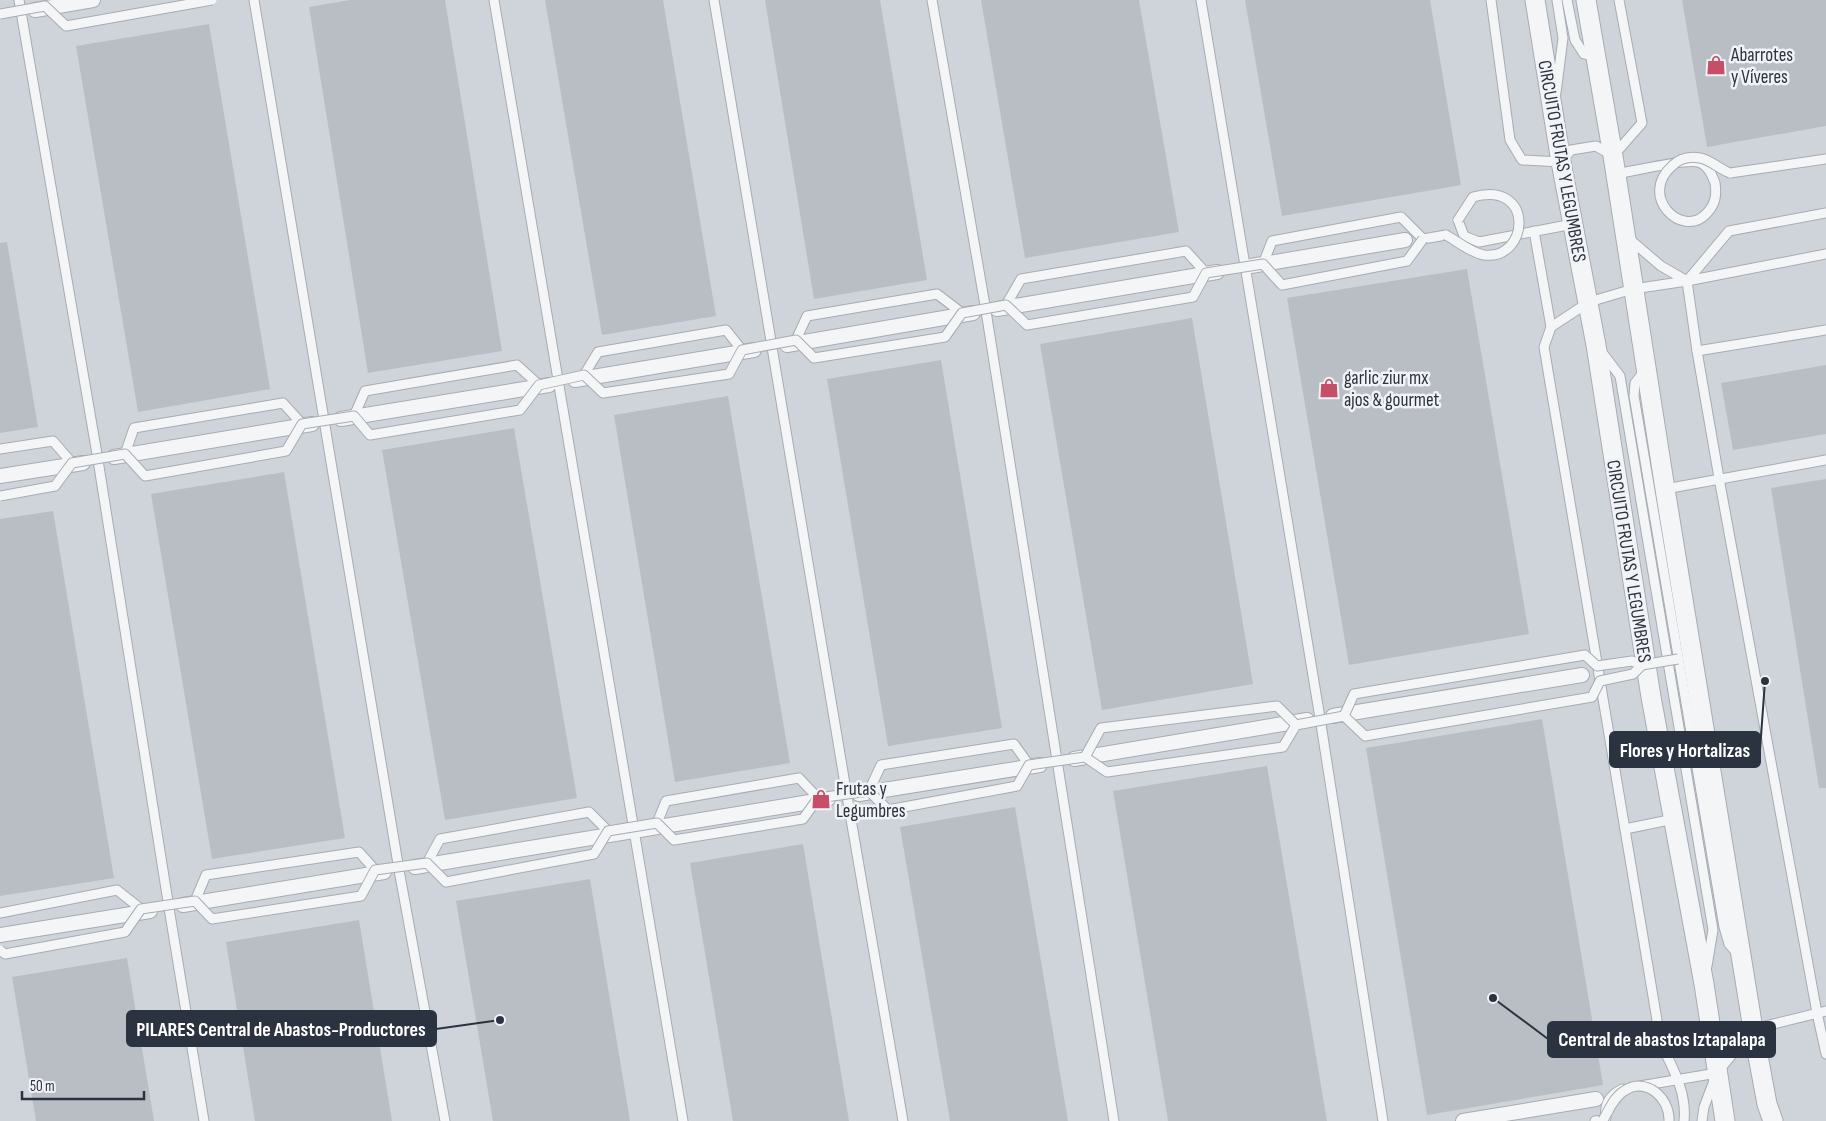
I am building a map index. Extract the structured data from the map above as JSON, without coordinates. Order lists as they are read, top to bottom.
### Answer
{
  "streets": {
    "street": ["CIRCUITO FRUTAS Y LEGUMBRES"]
  },
  "places": {
    "shop": ["Abarrotes y Víveres", "garlic ziur mx ajos & gourmet", "Frutas y Legumbres"],
    "other": ["Flores y Hortalizas", "Central de abastos Iztapalapa", "PILARES Central de Abastos-Productores"]
  },
  "scale_bar": "50 m"
}
